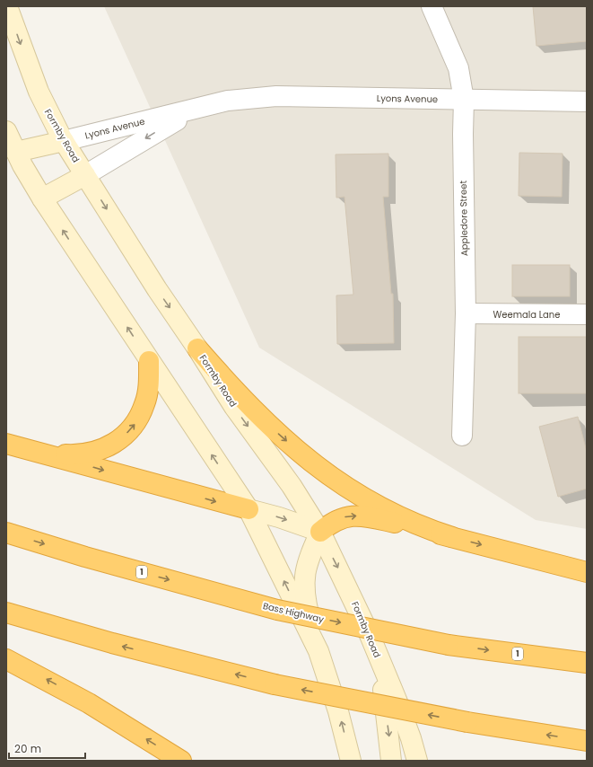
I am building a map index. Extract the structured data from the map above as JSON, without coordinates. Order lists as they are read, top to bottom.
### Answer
{
  "streets": {
    "highway": ["1", "Bass Highway"],
    "main road": ["Formby Road"],
    "street": ["Lyons Avenue", "Appledore Street", "Weemala Lane"]
  },
  "crossings": [
    ["Lyons Avenue", "Formby Road"],
    ["Lyons Avenue", "Appledore Street"],
    ["Appledore Street", "Weemala Lane"]
  ],
  "scale_bar": "20 m"
}
